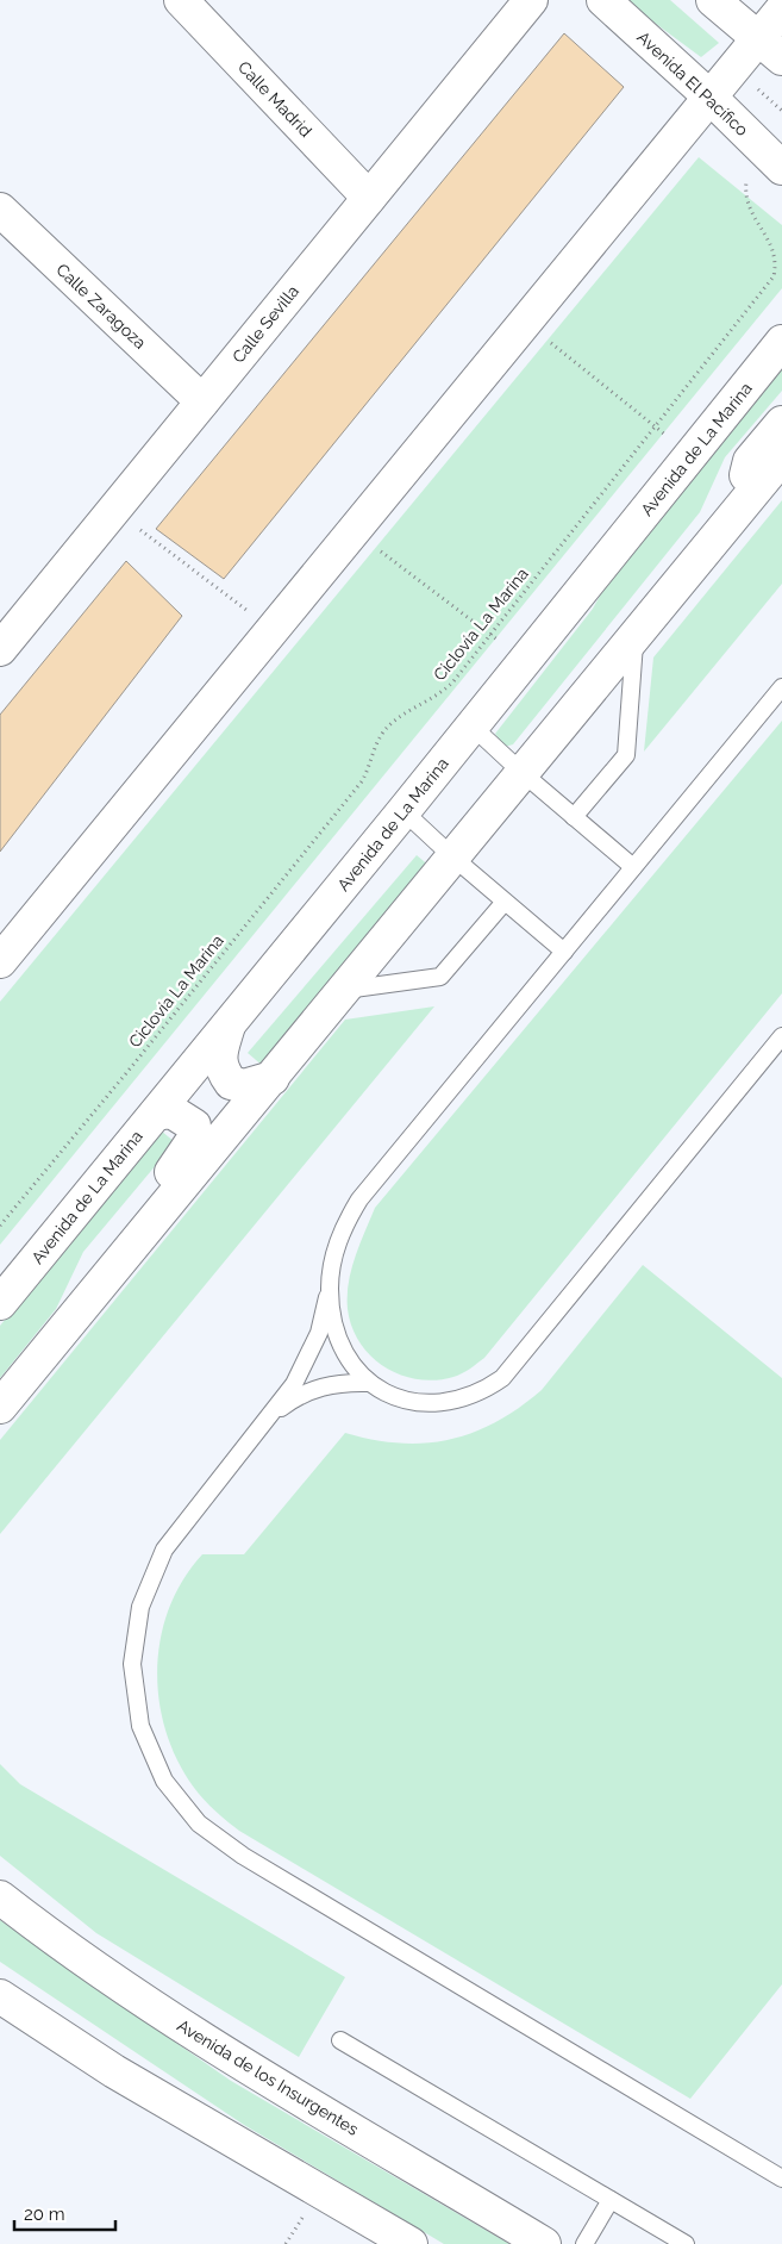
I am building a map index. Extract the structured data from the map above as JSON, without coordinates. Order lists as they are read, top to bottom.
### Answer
{
  "streets": {
    "main road": [
      "Avenida El Pacífico",
      "Calle Madrid",
      "Calle Zaragoza",
      "Calle Sevilla",
      "Avenida de La Marina",
      "Avenida de los Insurgentes"
    ],
    "path": ["Ciclovía La Marina"]
  },
  "crossings": [
    ["Avenida El Pacífico", "Ciclovía La Marina"],
    ["Calle Madrid", "Calle Sevilla"],
    ["Calle Zaragoza", "Calle Sevilla"]
  ],
  "scale_bar": "20 m"
}
